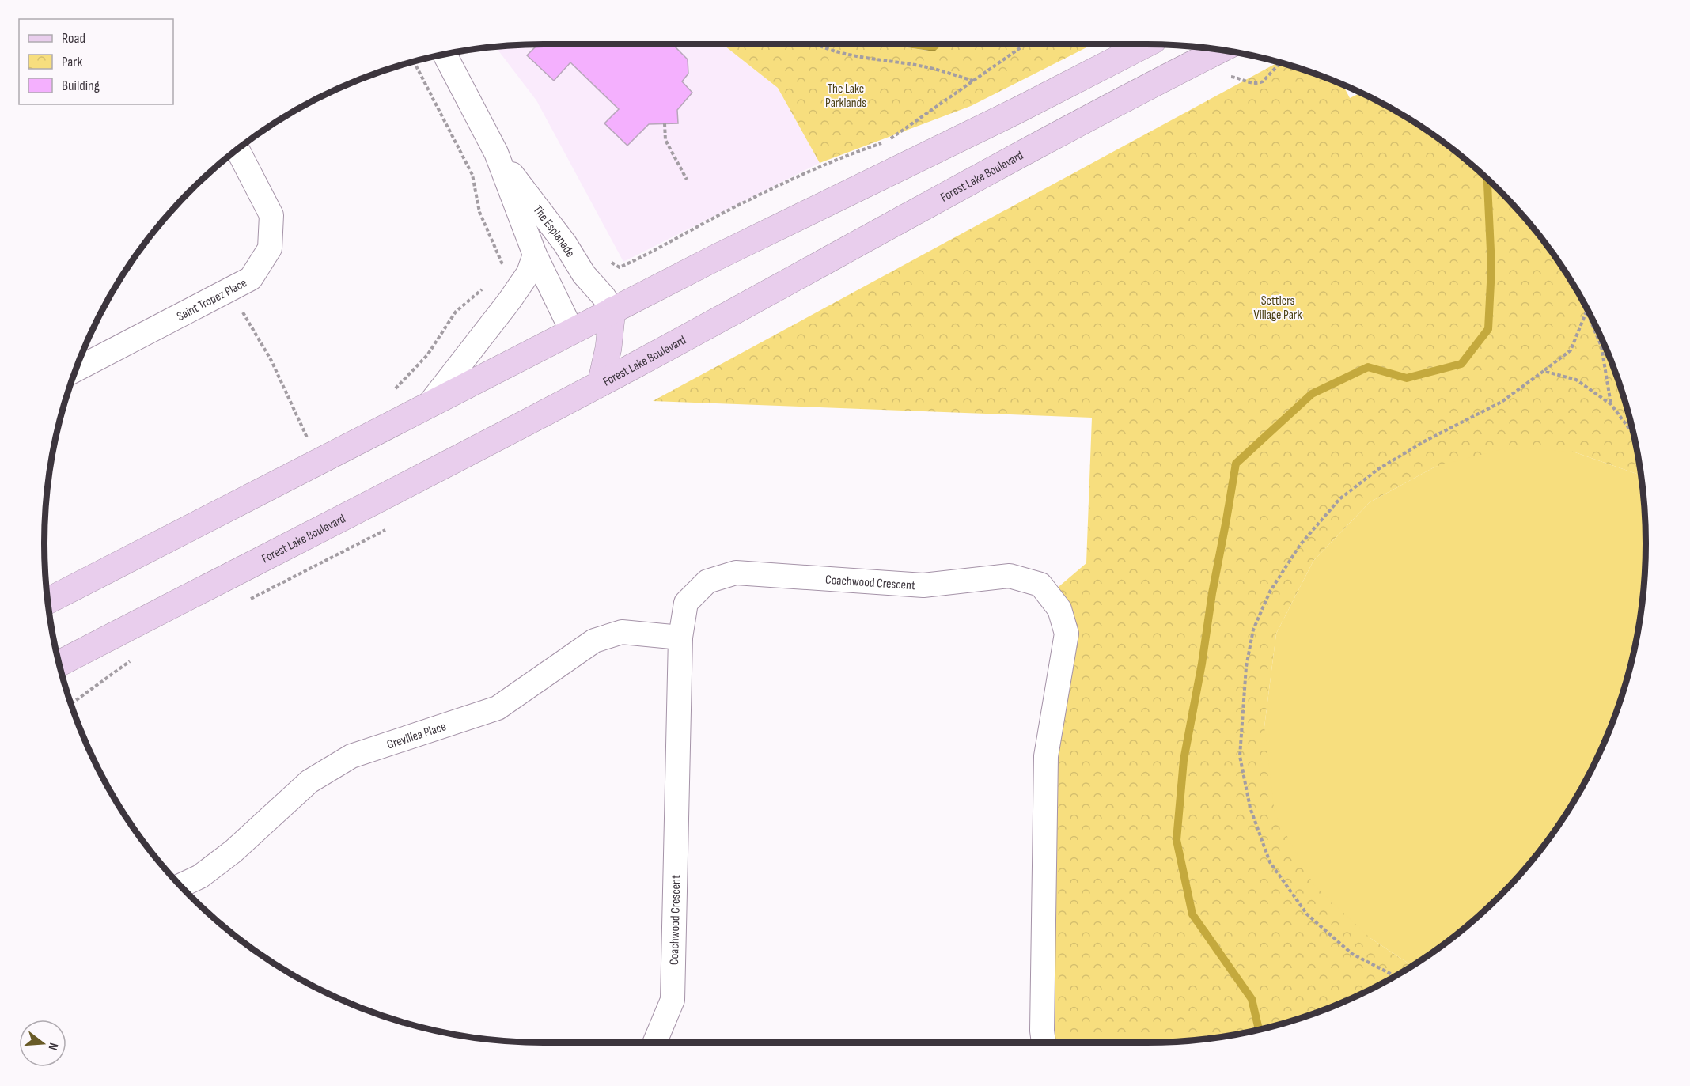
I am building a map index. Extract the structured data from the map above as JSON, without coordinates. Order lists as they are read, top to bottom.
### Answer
{
  "streets": {
    "main road": ["Forest Lake Boulevard"],
    "street": [
      "The Esplanade",
      "Saint Tropez Place",
      "Coachwood Crescent",
      "Grevillea Place"
    ]
  },
  "crossings": [
    ["Coachwood Crescent", "Grevillea Place"]
  ],
  "parks": ["The Lake Parklands", "Settlers Village Park"],
  "legend": ["Road", "Park", "Building"],
  "north": "right"
}
